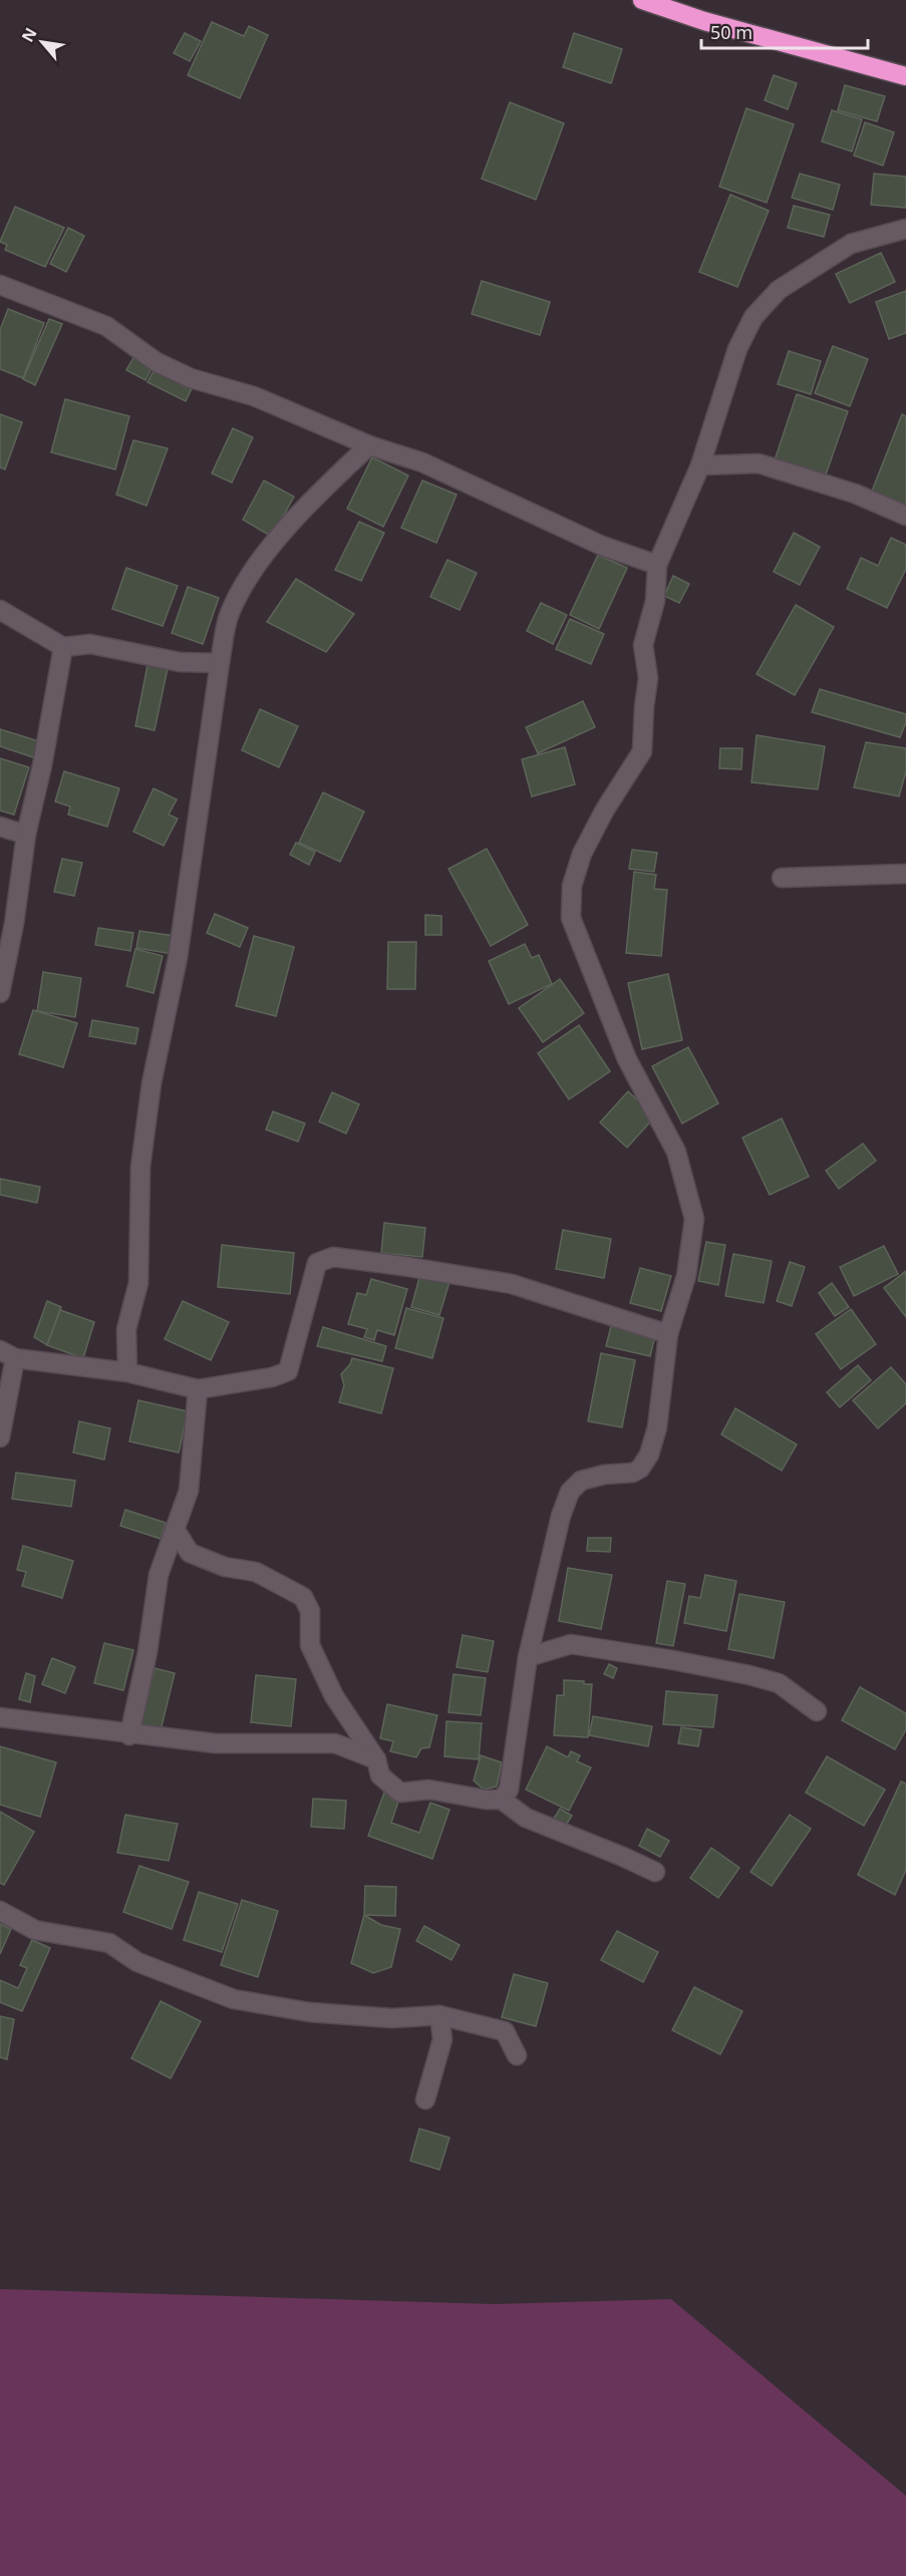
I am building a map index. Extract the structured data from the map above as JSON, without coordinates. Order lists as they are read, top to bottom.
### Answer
{
  "scale_bar": "50 m",
  "north": "top left"
}
